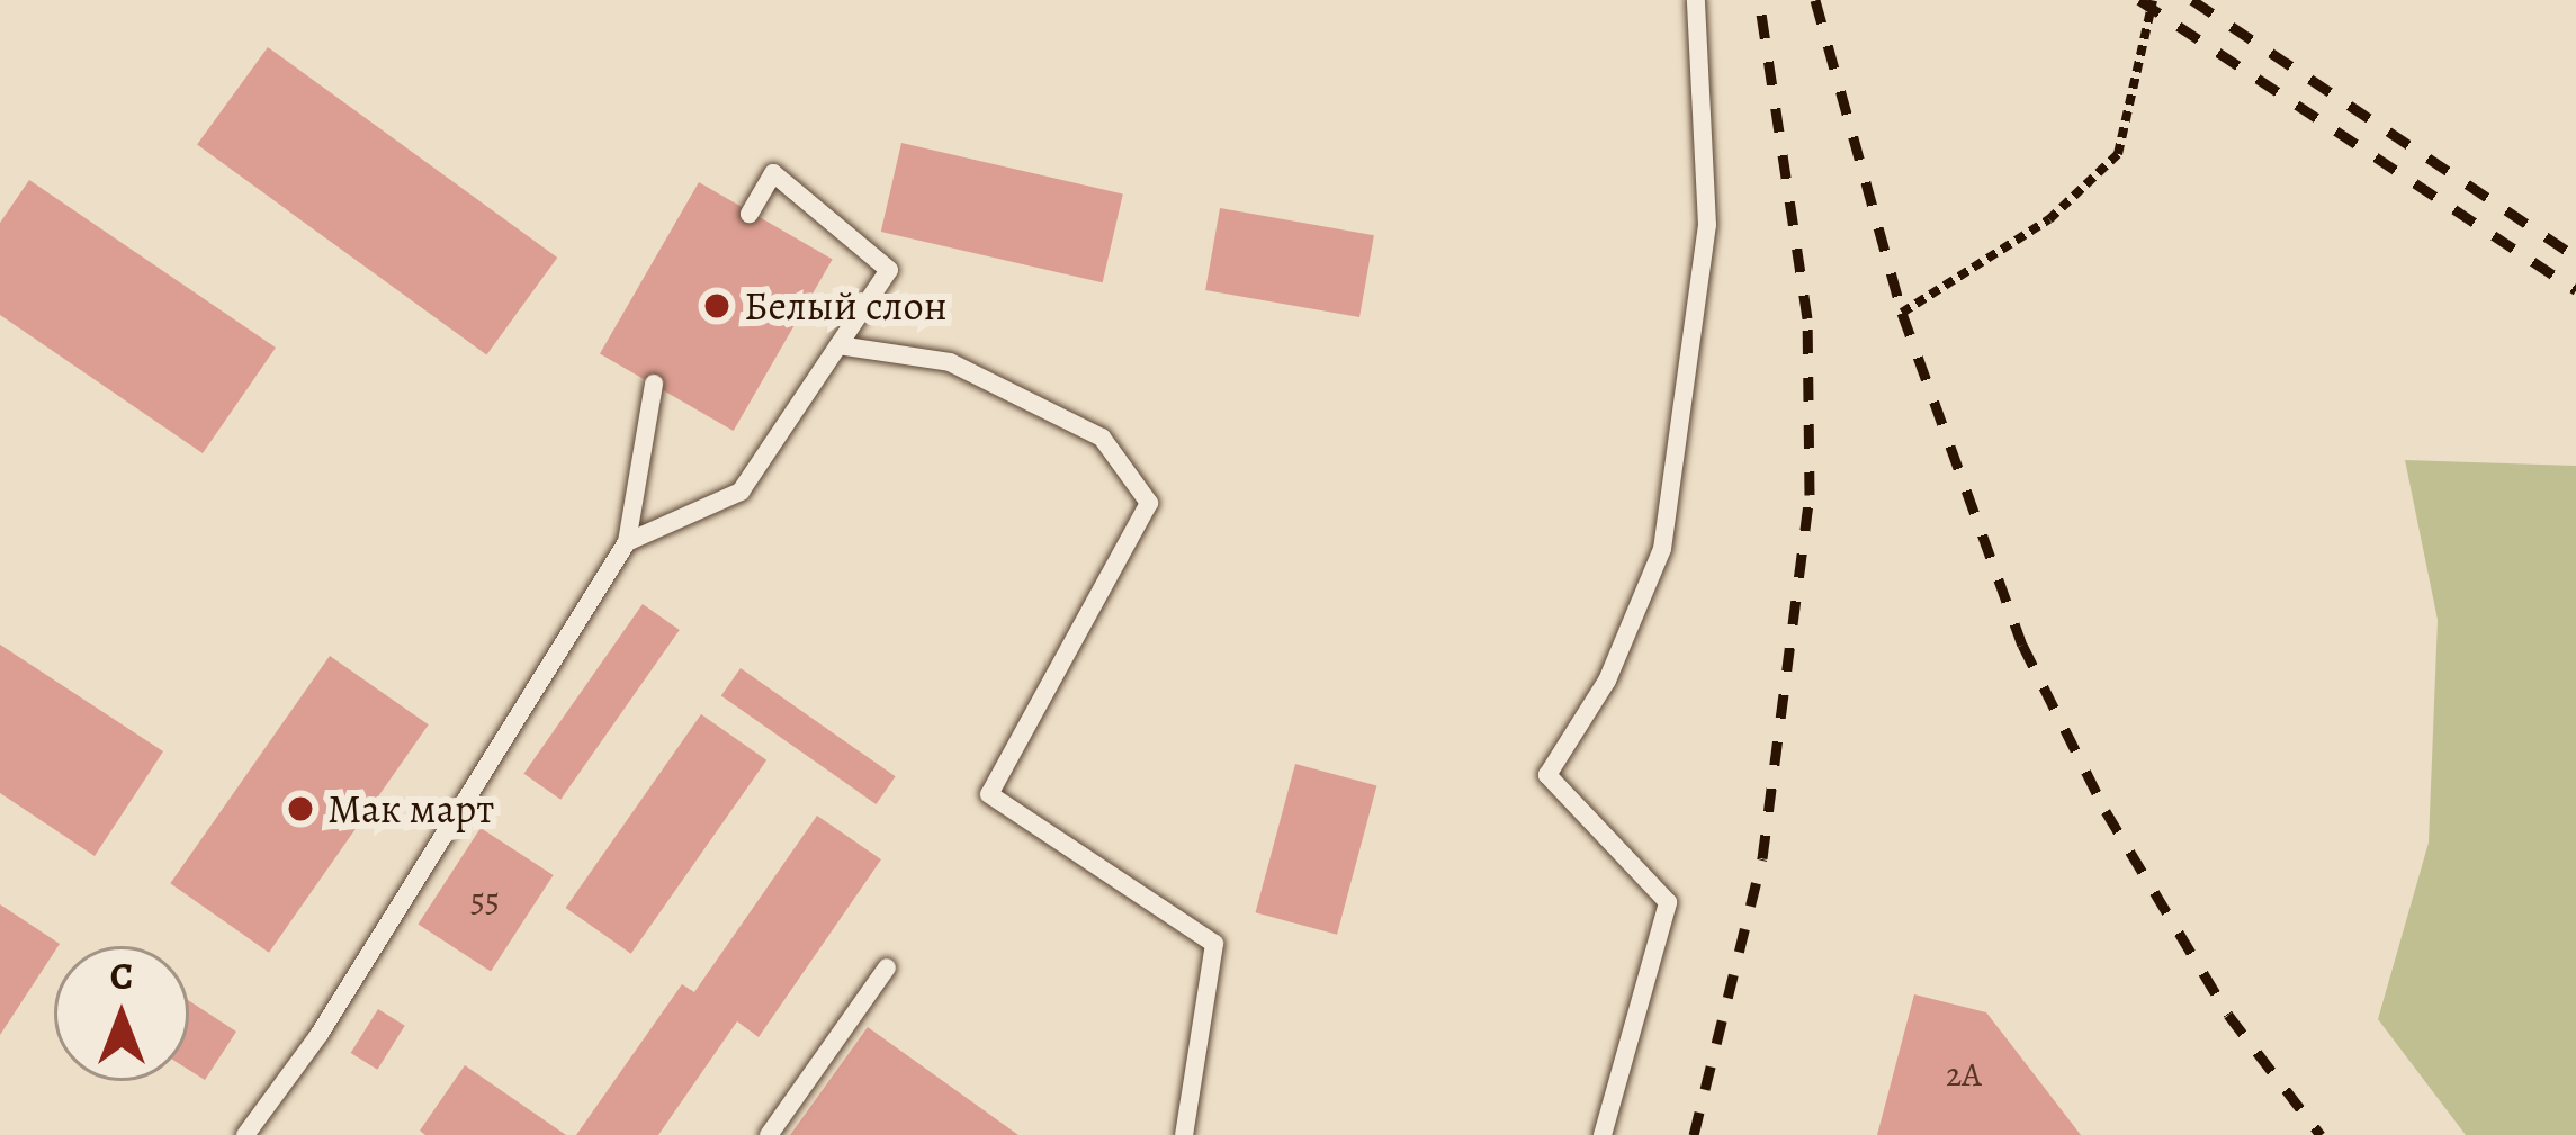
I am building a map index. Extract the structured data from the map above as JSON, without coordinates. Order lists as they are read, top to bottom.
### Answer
{
  "places": ["Белый слон", "Мак март"],
  "house_numbers": ["55", "2А"],
  "north": "top"
}
